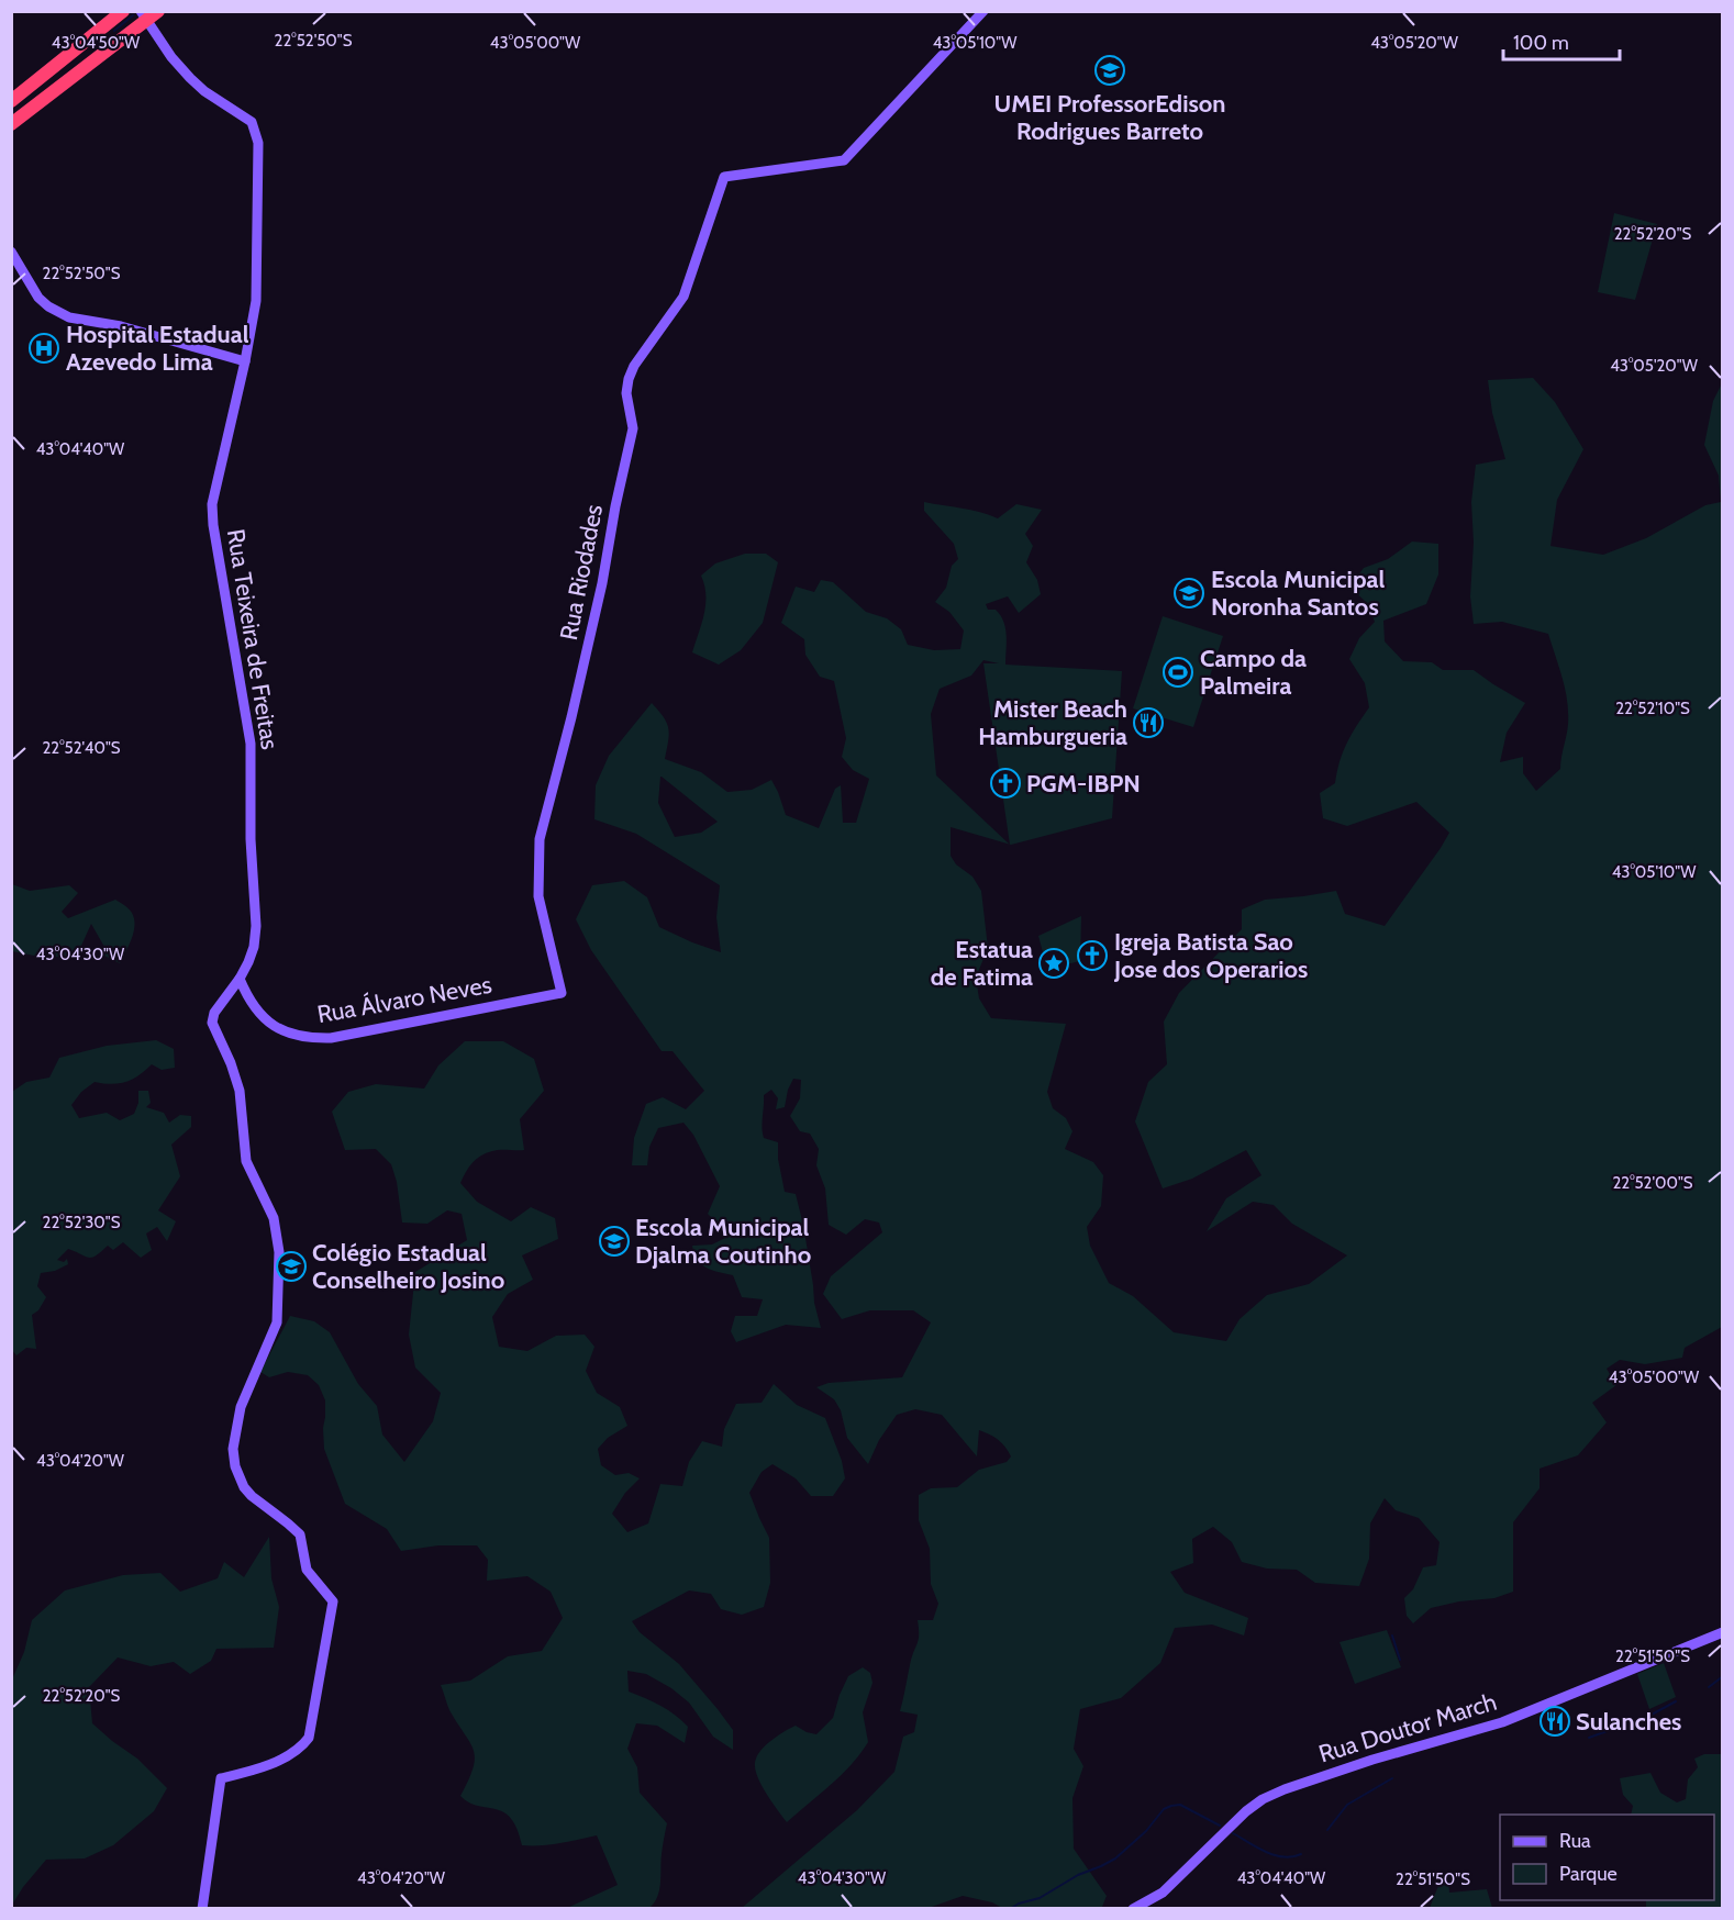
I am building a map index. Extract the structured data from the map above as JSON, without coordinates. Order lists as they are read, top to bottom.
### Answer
{
  "streets": {
    "street": [
      "Rua Riodades",
      "Rua Teixeira de Freitas",
      "Rua Álvaro Neves",
      "Rua Doutor March"
    ]
  },
  "crossings": [
    ["Rua Riodades", "Rua Álvaro Neves"],
    ["Rua Teixeira de Freitas", "Rua Álvaro Neves"]
  ],
  "places": {
    "school or university": [
      "UMEI ProfessorEdison Rodrigues Barreto",
      "Escola Municipal Noronha Santos",
      "Escola Municipal Djalma Coutinho",
      "Colégio Estadual Conselheiro Josino"
    ],
    "hospital": ["Hospital Estadual Azevedo Lima"],
    "sports": ["Campo da Palmeira"],
    "restaurant": ["Mister Beach Hamburgueria", "Sulanches"],
    "church": ["PGM-IBPN", "Igreja Batista Sao Jose dos Operarios"],
    "place": ["Estatua de Fatima"]
  },
  "legend": ["Rua", "Parque"],
  "scale_bar": "100 m",
  "coordinates": [
    "22°52'50\"S",
    "43°04'50\"W",
    "43°05'20\"W",
    "43°05'00\"W",
    "43°05'10\"W",
    "22°52'20\"S",
    "43°04'40\"W",
    "22°52'10\"S",
    "22°52'40\"S",
    "43°04'30\"W",
    "22°52'00\"S",
    "22°52'30\"S",
    "43°04'20\"W",
    "22°51'50\"S"
  ]
}
